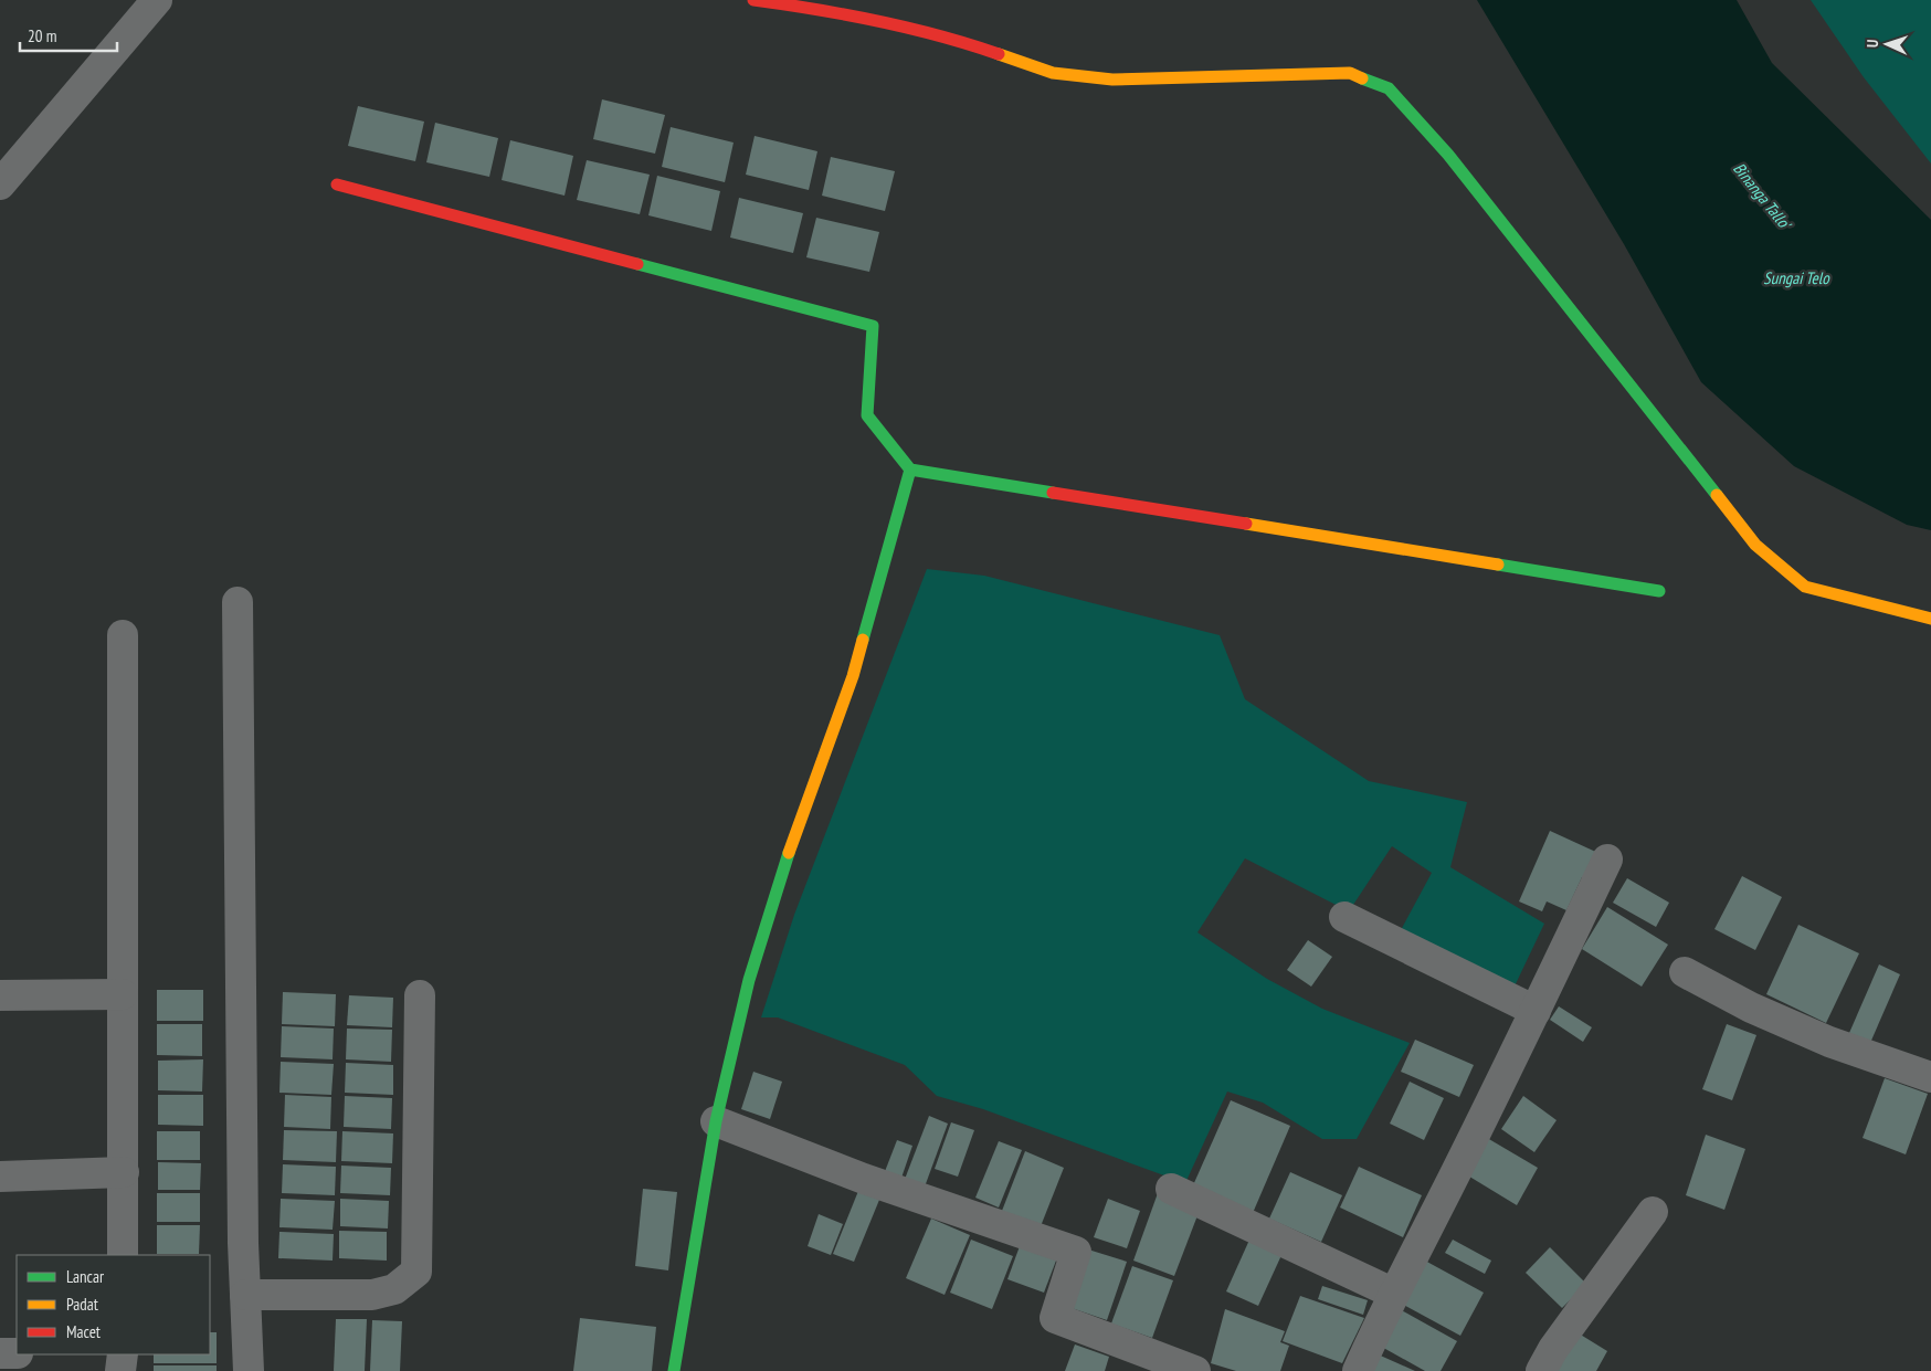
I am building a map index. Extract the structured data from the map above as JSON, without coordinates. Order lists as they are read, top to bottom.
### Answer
{
  "water": ["Binanga Tallo'", "Sungai Telo"],
  "legend": ["Lancar", "Padat", "Macet"],
  "scale_bar": "20 m",
  "north": "left"
}
